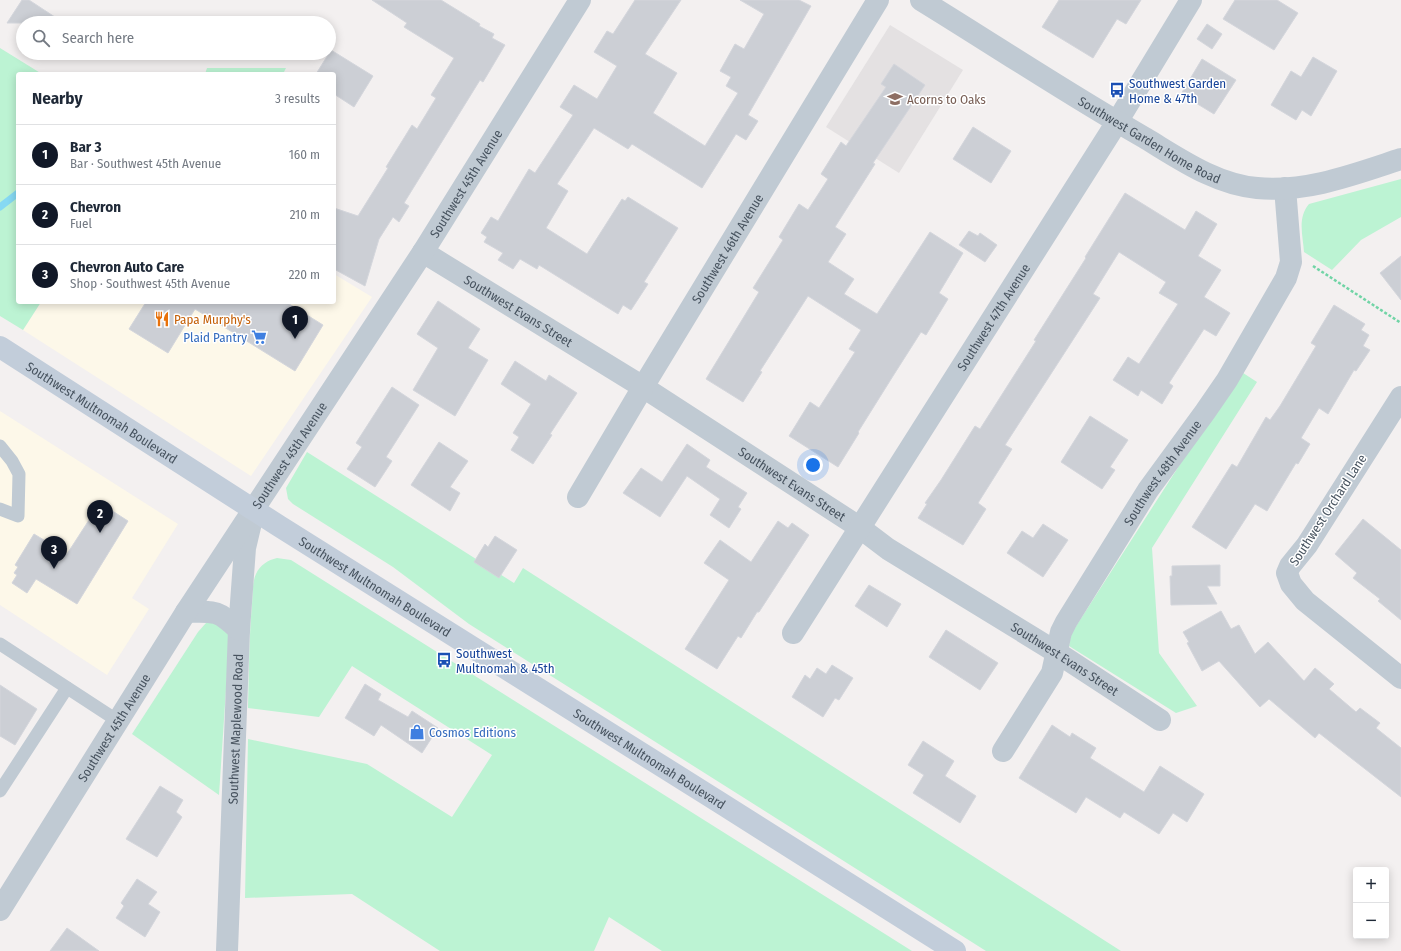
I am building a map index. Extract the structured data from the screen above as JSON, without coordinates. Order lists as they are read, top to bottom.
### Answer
{
  "streets": {
    "main road": ["Southwest Multnomah Boulevard"],
    "street": [
      "Southwest Garden Home Road",
      "Southwest 45th Avenue",
      "Southwest 46th Avenue",
      "Southwest Evans Street",
      "Southwest 47th Avenue",
      "Southwest 48th Avenue",
      "Southwest Orchard Lane",
      "Southwest Maplewood Road"
    ]
  },
  "crossings": [
    ["Southwest Garden Home Road", "Southwest 47th Avenue"],
    ["Southwest Garden Home Road", "Southwest 48th Avenue"],
    ["Southwest 45th Avenue", "Southwest Evans Street"],
    ["Southwest 45th Avenue", "Southwest Multnomah Boulevard"],
    ["Southwest 45th Avenue", "Southwest Maplewood Road"],
    ["Southwest 46th Avenue", "Southwest Evans Street"],
    ["Southwest Evans Street", "Southwest 47th Avenue"],
    ["Southwest Evans Street", "Southwest 48th Avenue"],
    ["Southwest Multnomah Boulevard", "Southwest Maplewood Road"]
  ],
  "places": {
    "bus stop": ["Southwest Garden Home & 47th", "Southwest Multnomah & 45th"],
    "school or university": ["Acorns to Oaks"],
    "restaurant": ["Papa Murphy's"],
    "supermarket": ["Plaid Pantry"],
    "shop": ["Cosmos Editions"]
  },
  "page": {
    "search": "Search here",
    "heading": ["Nearby", "3 results"],
    "list": [
      {
        "mark": "1",
        "name": "Bar 3",
        "note": "Bar · Southwest 45th Avenue",
        "value": "160 m"
      },
      {
        "mark": "2",
        "name": "Chevron",
        "note": "Fuel",
        "value": "210 m"
      },
      {
        "mark": "3",
        "name": "Chevron Auto Care",
        "note": "Shop · Southwest 45th Avenue",
        "value": "220 m"
      }
    ],
    "pins": ["1", "2", "3"],
    "map_buttons": ["+", "−"]
  }
}
